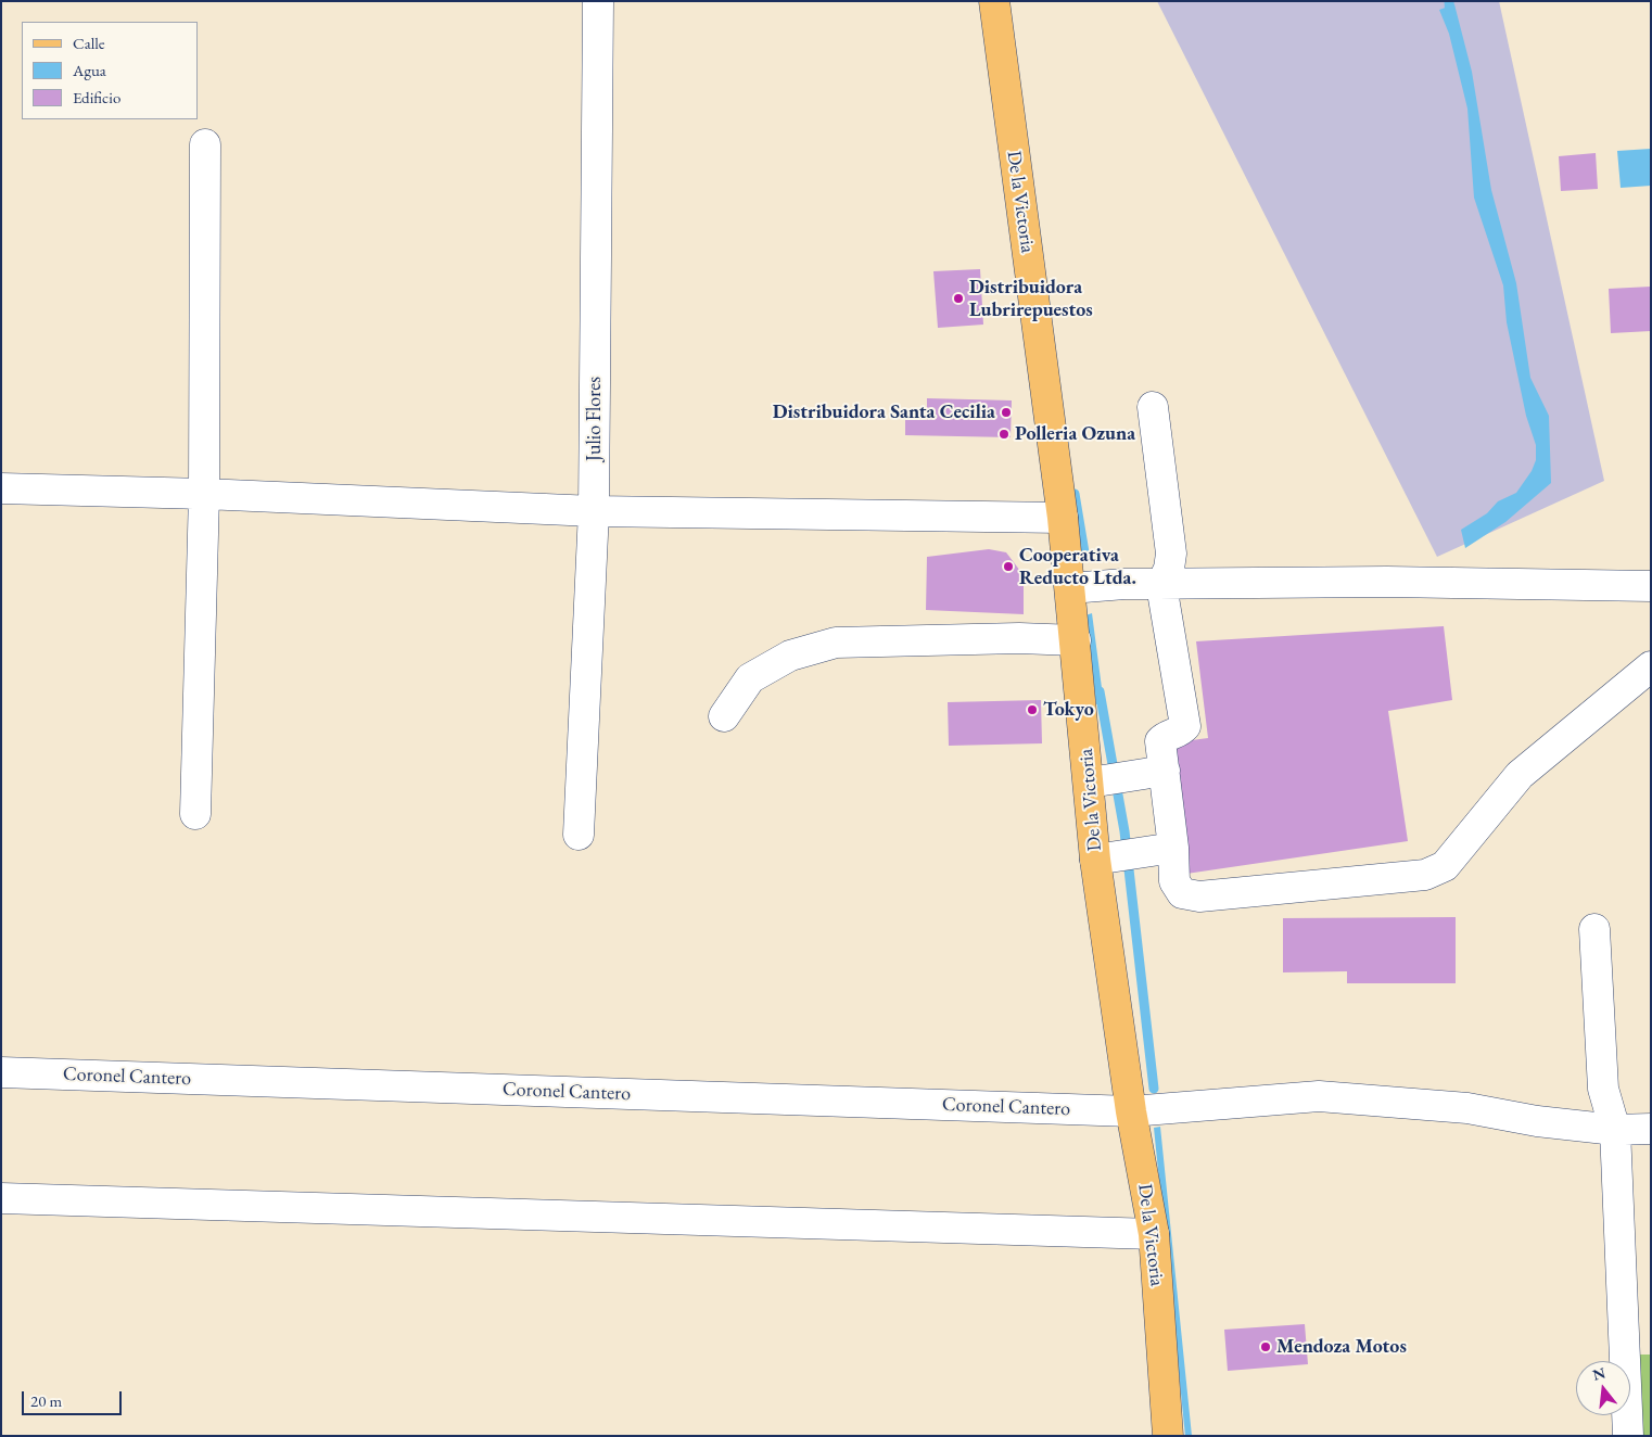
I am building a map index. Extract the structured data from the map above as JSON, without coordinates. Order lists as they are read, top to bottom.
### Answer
{
  "streets": {
    "main road": ["De la Victoria"],
    "street": ["Julio Flores", "Coronel Cantero"]
  },
  "crossings": [
    ["De la Victoria", "Coronel Cantero"]
  ],
  "places": [
    "Distribuidora Lubrirepuestos",
    "Distribuidora Santa Cecilia",
    "Polleria Ozuna",
    "Cooperativa Reducto Ltda.",
    "Tokyo",
    "Mendoza Motos"
  ],
  "legend": ["Calle", "Agua", "Edificio"],
  "scale_bar": "20 m",
  "north": "top"
}
